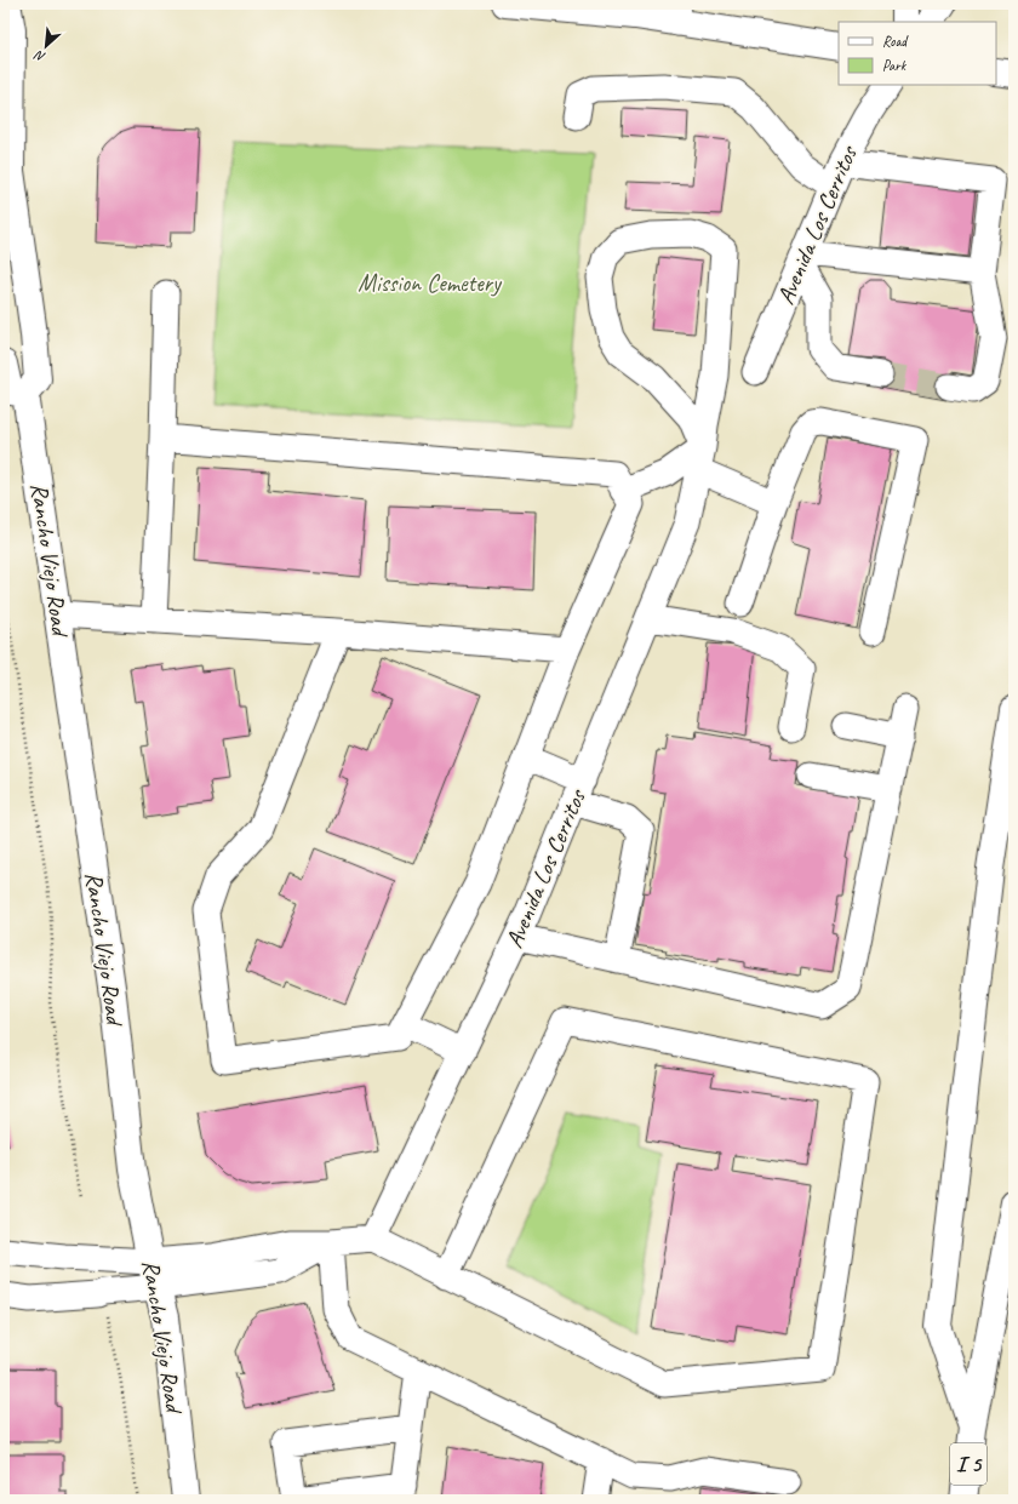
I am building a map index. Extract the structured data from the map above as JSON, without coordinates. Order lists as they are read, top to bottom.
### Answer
{
  "streets": {
    "main road": ["Rancho Viejo Road", "I 5"],
    "street": ["Avenida Los Cerritos"]
  },
  "parks": ["Mission Cemetery"],
  "legend": ["Road", "Park"],
  "north": "bottom left"
}
